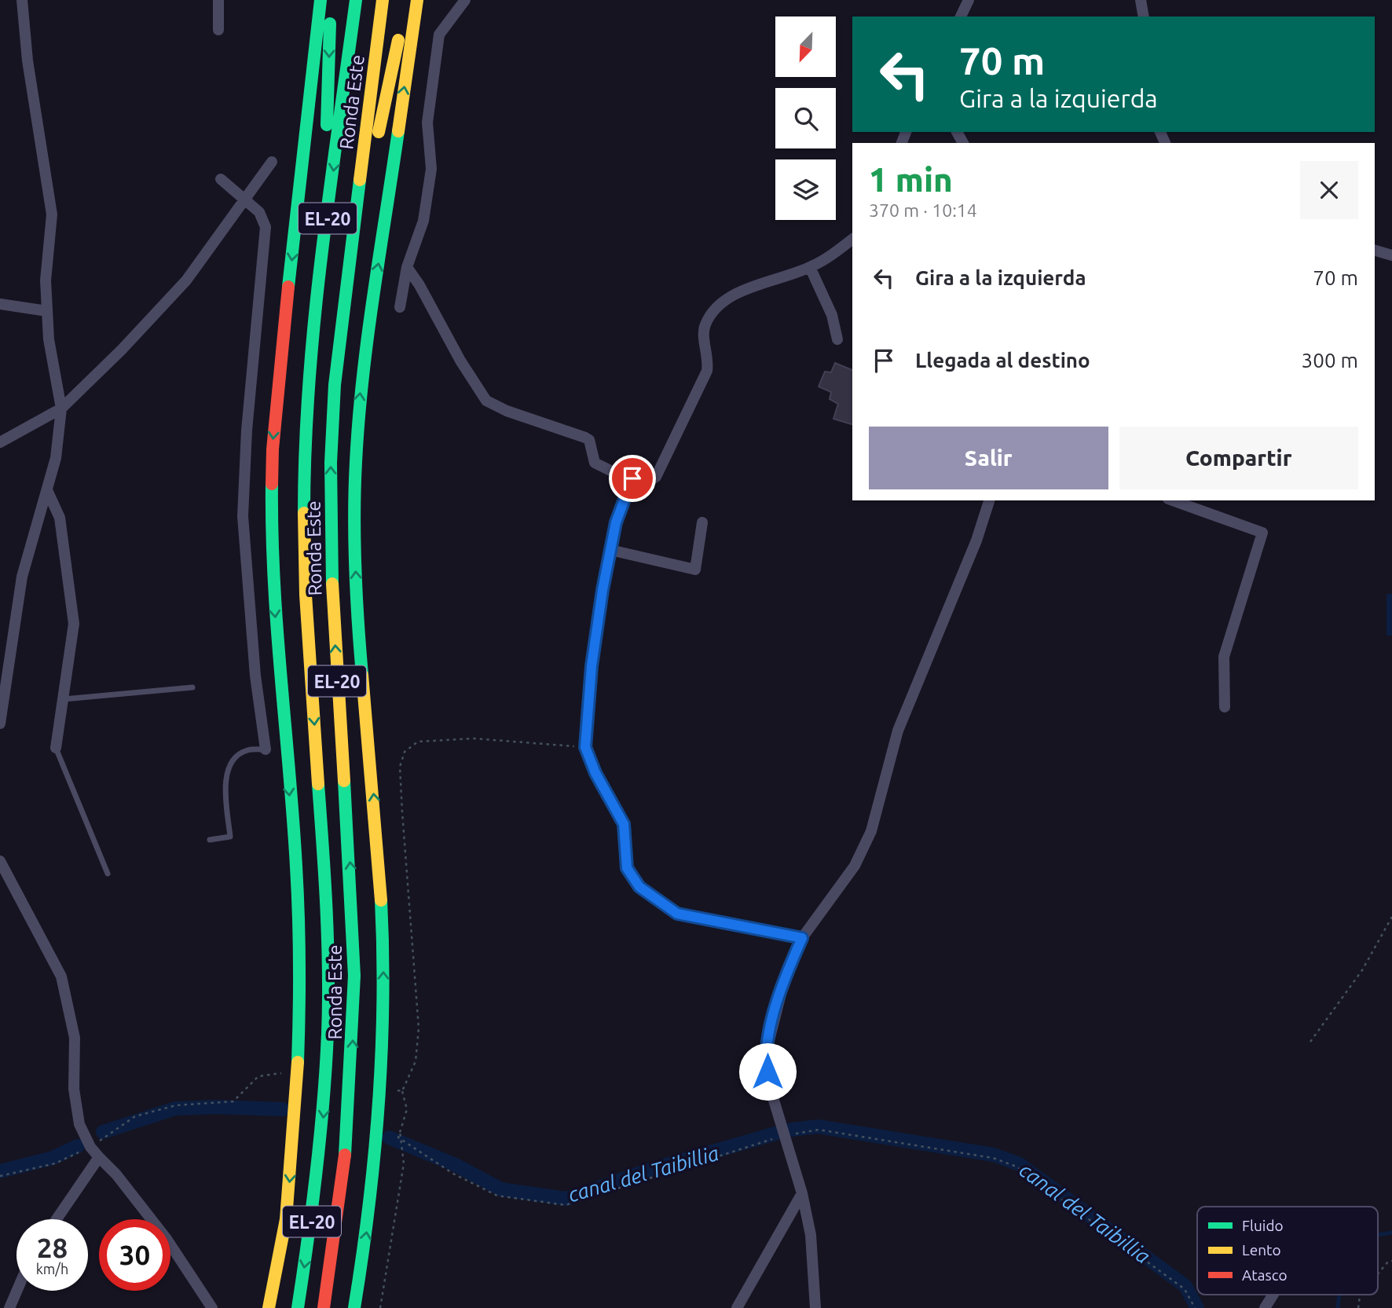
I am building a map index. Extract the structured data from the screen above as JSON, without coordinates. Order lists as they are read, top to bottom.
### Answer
{
  "streets": {
    "highway": ["Ronda Este", "EL-20"]
  },
  "crossings": [
    ["Ronda Este", "EL-20"]
  ],
  "water": ["canal del Taibillia"],
  "legend": ["Fluido", "Lento", "Atasco"],
  "north": "bottom left",
  "page": {
    "turn": ["70 m", "Gira a la izquierda"],
    "heading": ["1 min", "370 m · 10:14"],
    "list": [
      {
        "name": "Gira a la izquierda",
        "value": "70 m"
      },
      {
        "name": "Llegada al destino",
        "value": "300 m"
      }
    ],
    "buttons": ["Salir", "Compartir"],
    "speed": "28 km/h",
    "limit": "30"
  }
}
